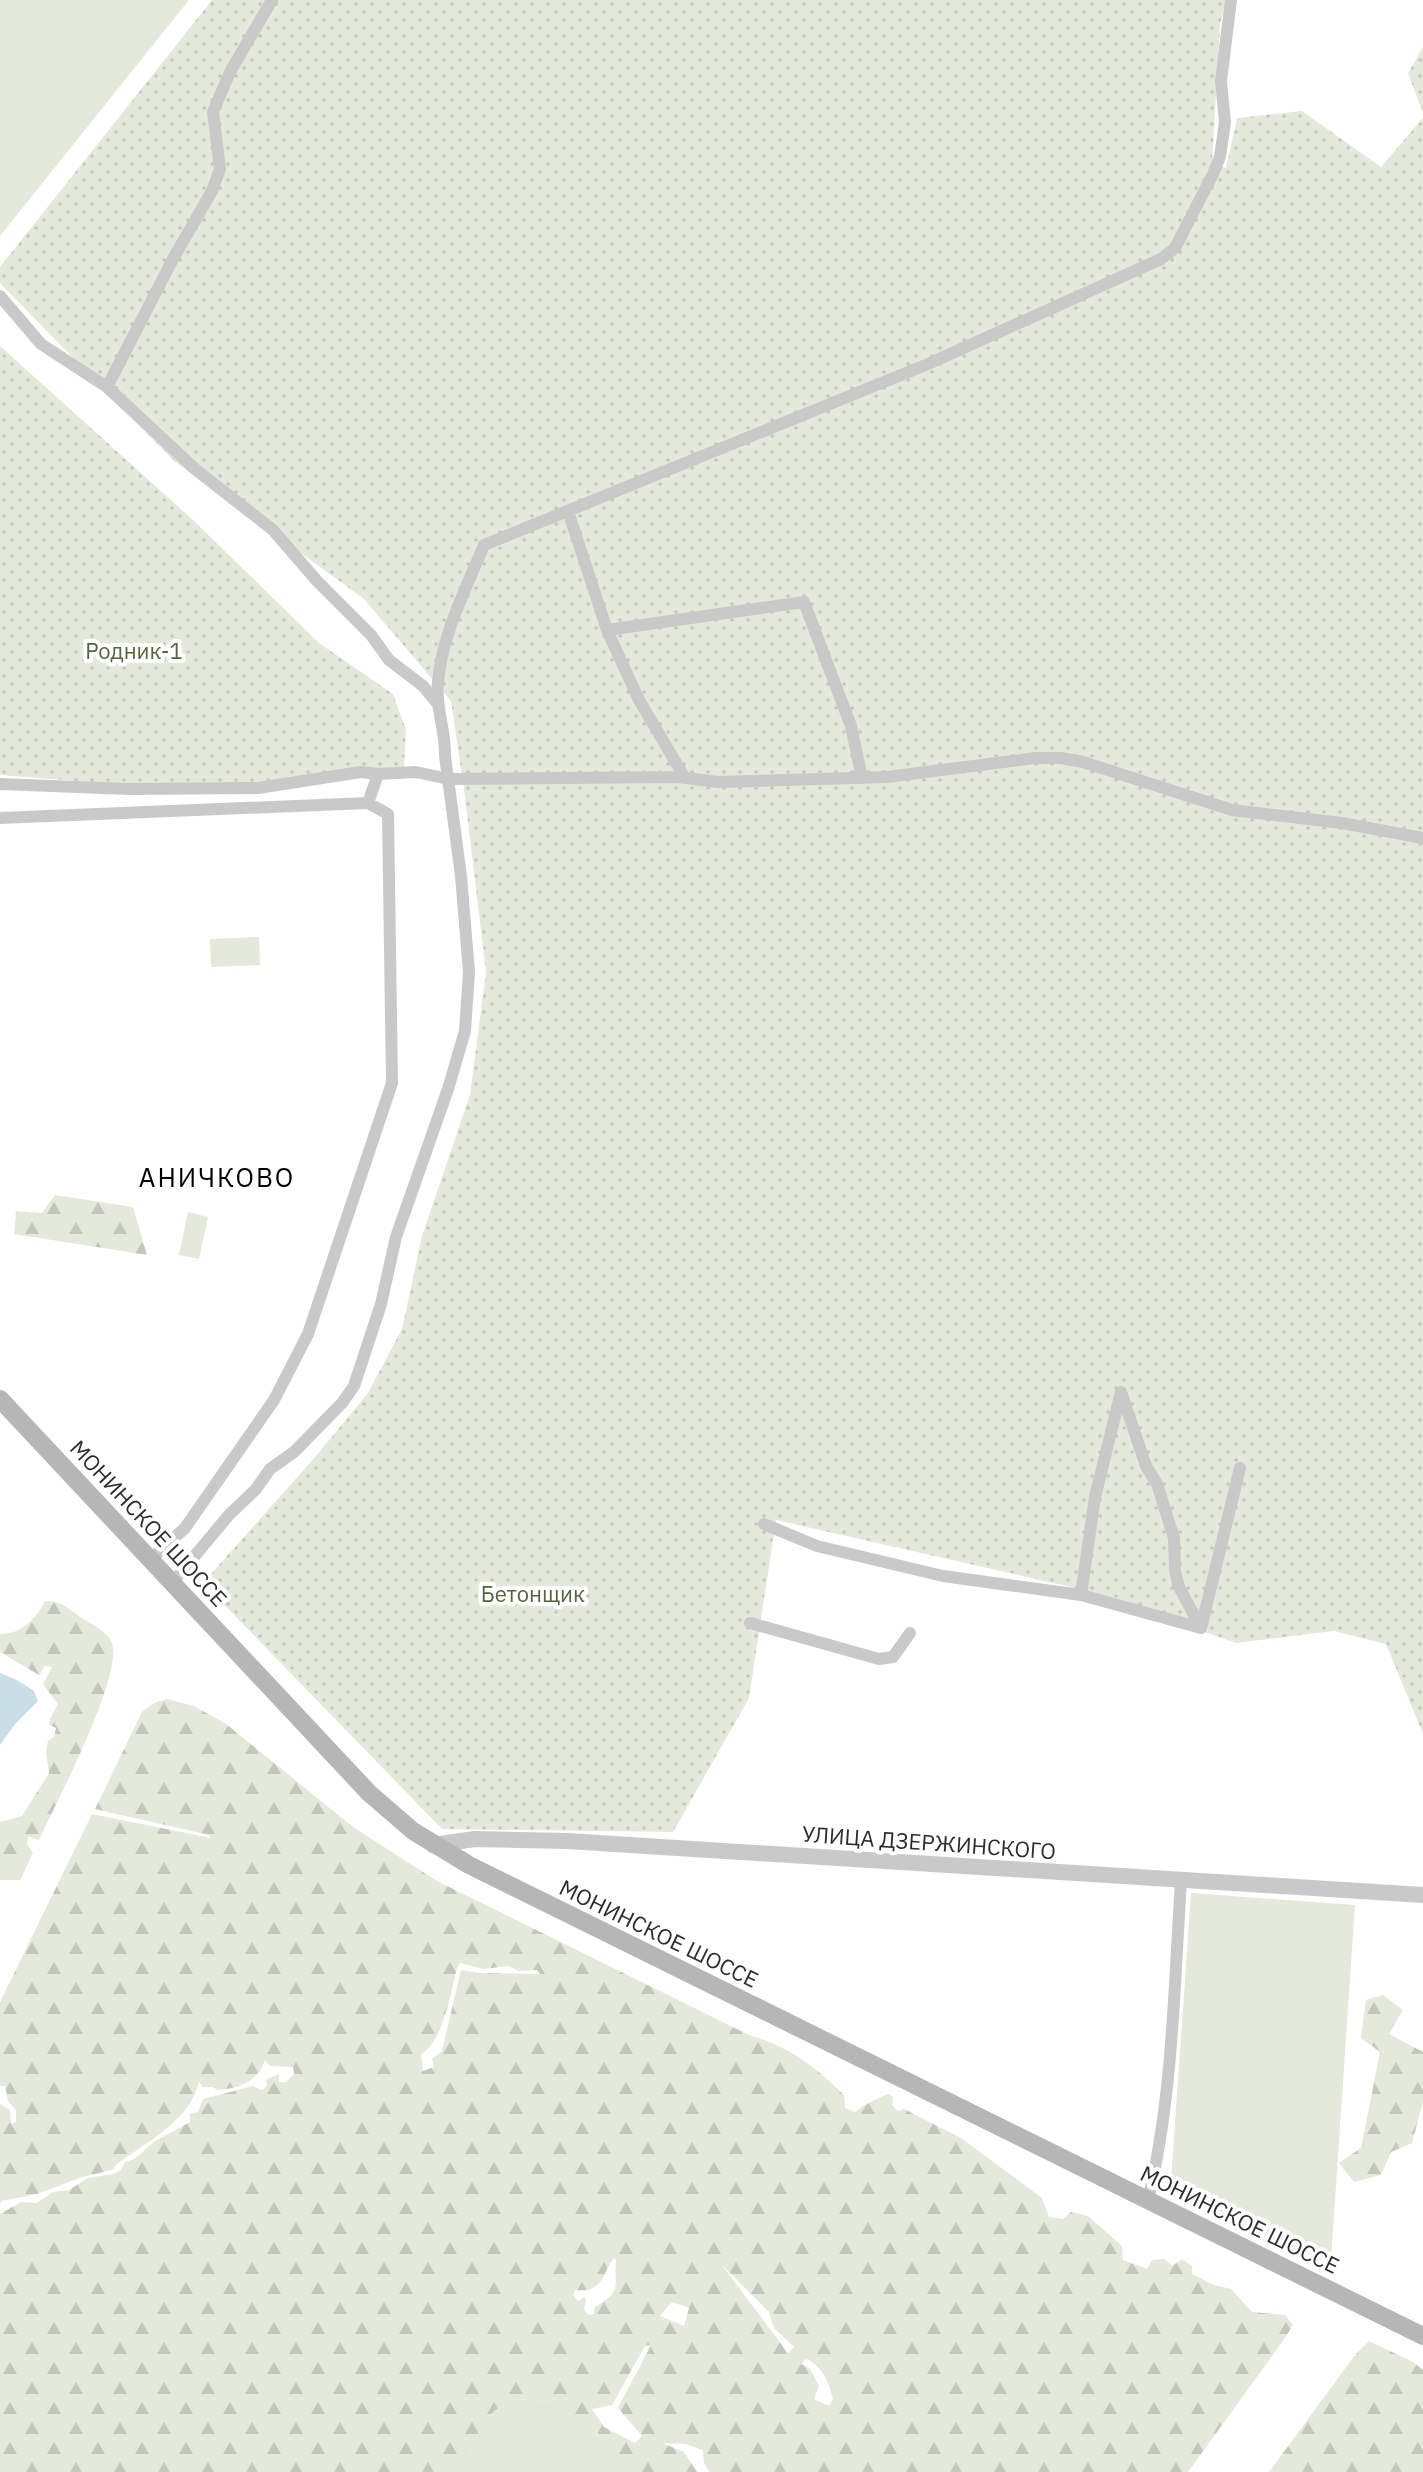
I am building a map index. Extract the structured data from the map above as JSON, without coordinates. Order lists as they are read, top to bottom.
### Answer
{
  "streets": {
    "main road": ["МОНИНСКОЕ ШОССЕ"],
    "street": ["УЛИЦА ДЗЕРЖИНСКОГО"]
  },
  "crossings": [
    ["МОНИНСКОЕ ШОССЕ", "УЛИЦА ДЗЕРЖИНСКОГО"]
  ],
  "districts": ["АНИЧКОВО"],
  "parks": ["Родник-1", "Бетонщик"]
}
